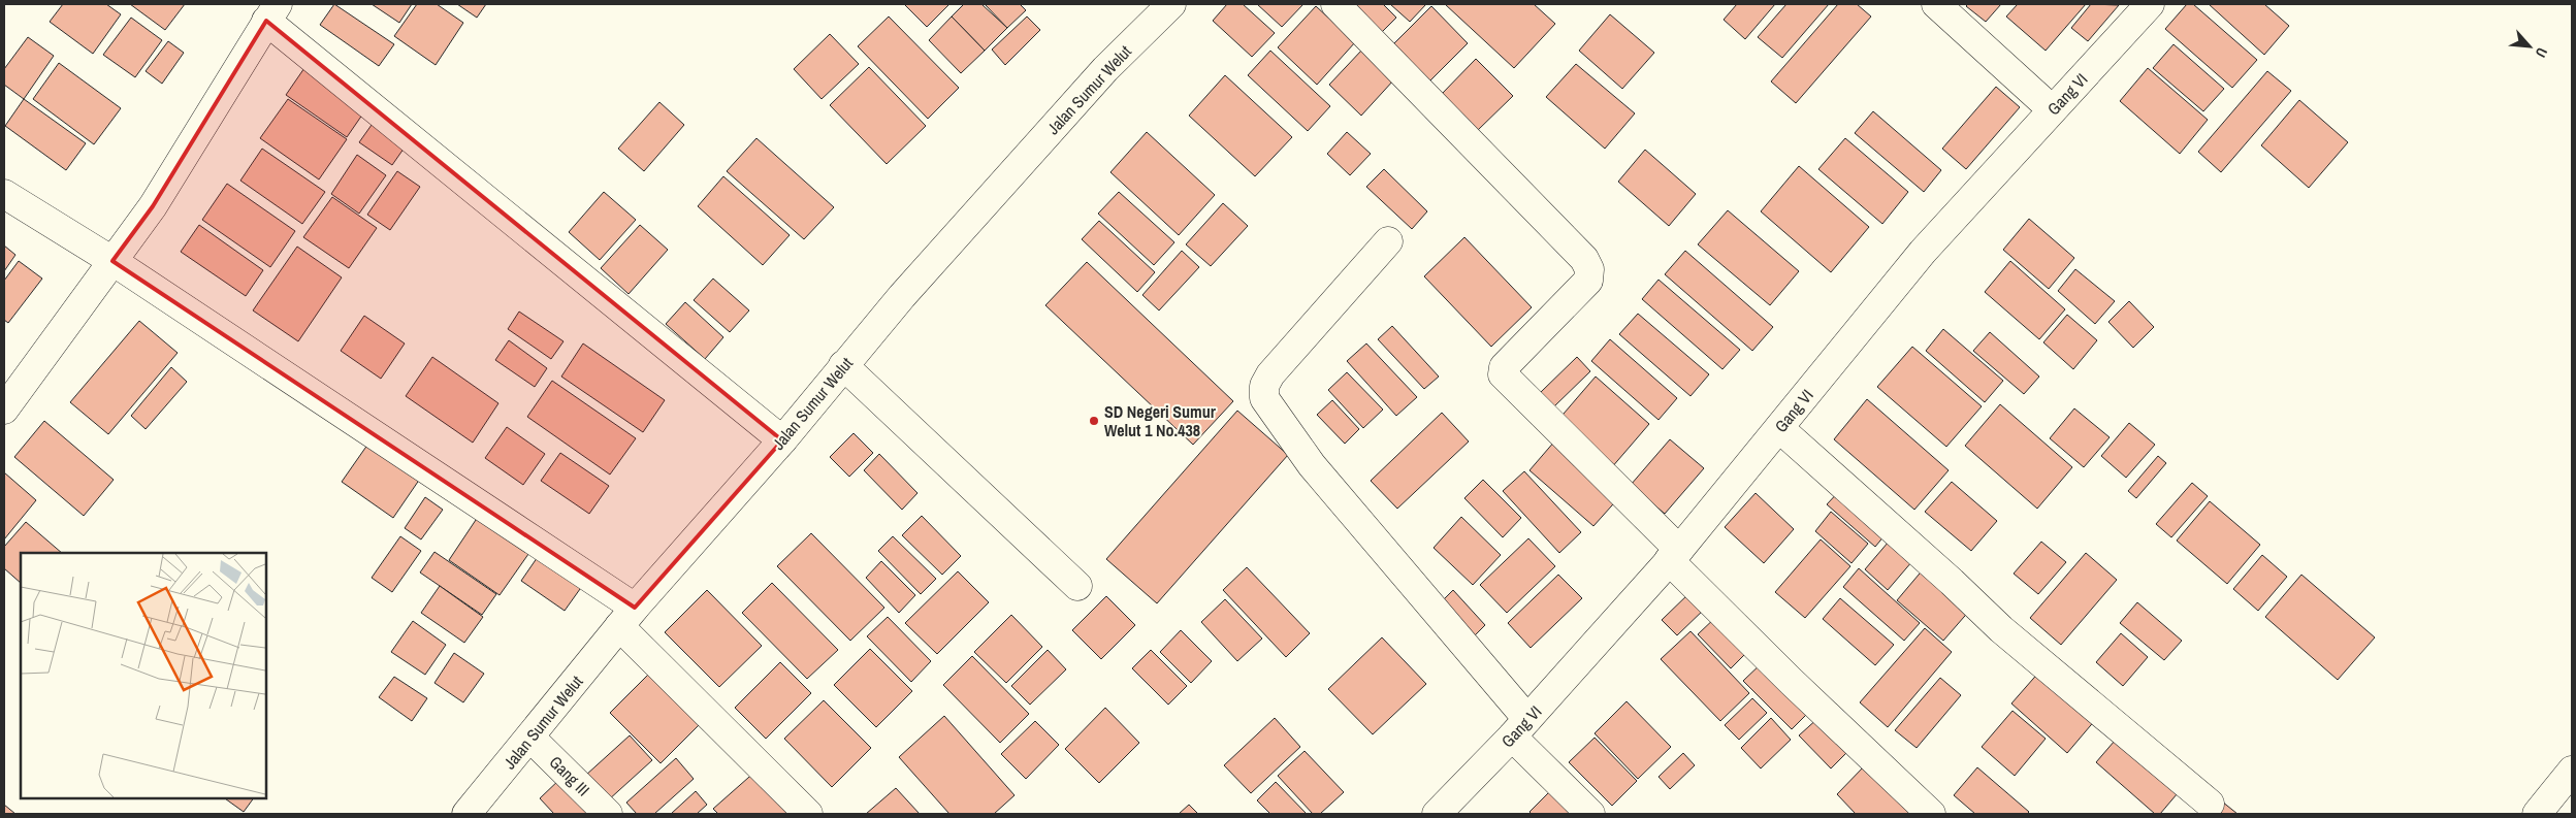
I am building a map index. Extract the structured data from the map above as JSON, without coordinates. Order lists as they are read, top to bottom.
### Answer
{
  "streets": {
    "street": ["Jalan Sumur Welut", "Gang VI", "Gang III"]
  },
  "crossings": [
    ["Jalan Sumur Welut", "Gang III"]
  ],
  "places": ["SD Negeri Sumur Welut 1 No.438"],
  "north": "bottom right"
}
